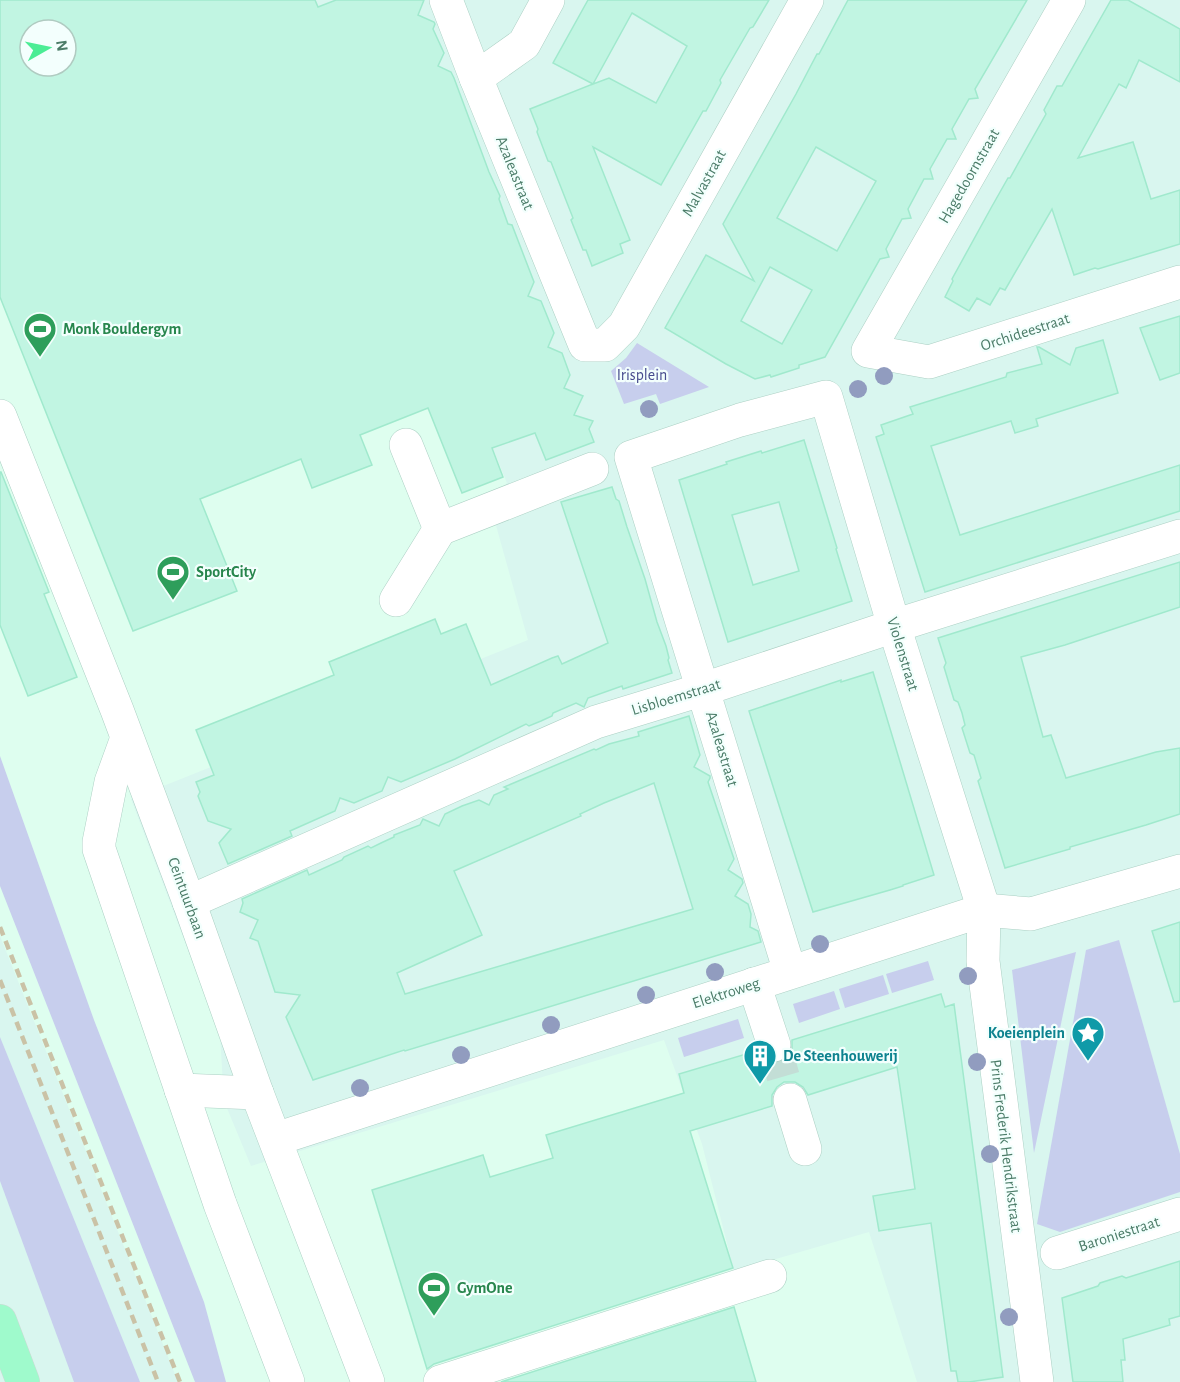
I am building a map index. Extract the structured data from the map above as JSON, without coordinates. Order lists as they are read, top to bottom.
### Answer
{
  "streets": {
    "street": [
      "Azaleastraat",
      "Hagedoornstraat",
      "Malvastraat",
      "Orchideestraat",
      "Violenstraat",
      "Lisbloemstraat",
      "Ceintuurbaan",
      "Elektroweg",
      "Prins Frederik Hendrikstraat",
      "Baroniestraat"
    ]
  },
  "crossings": [
    ["Azaleastraat", "Malvastraat"],
    ["Azaleastraat", "Violenstraat"],
    ["Azaleastraat", "Lisbloemstraat"],
    ["Azaleastraat", "Elektroweg"],
    ["Hagedoornstraat", "Orchideestraat"],
    ["Violenstraat", "Lisbloemstraat"],
    ["Violenstraat", "Elektroweg"],
    ["Violenstraat", "Prins Frederik Hendrikstraat"],
    ["Lisbloemstraat", "Ceintuurbaan"],
    ["Ceintuurbaan", "Elektroweg"],
    ["Elektroweg", "Prins Frederik Hendrikstraat"]
  ],
  "parks": ["Irisplein"],
  "places": {
    "sports": ["Monk Bouldergym", "SportCity", "GymOne"],
    "place": ["Koeienplein"],
    "building": ["De Steenhouwerij"]
  },
  "north": "right"
}
